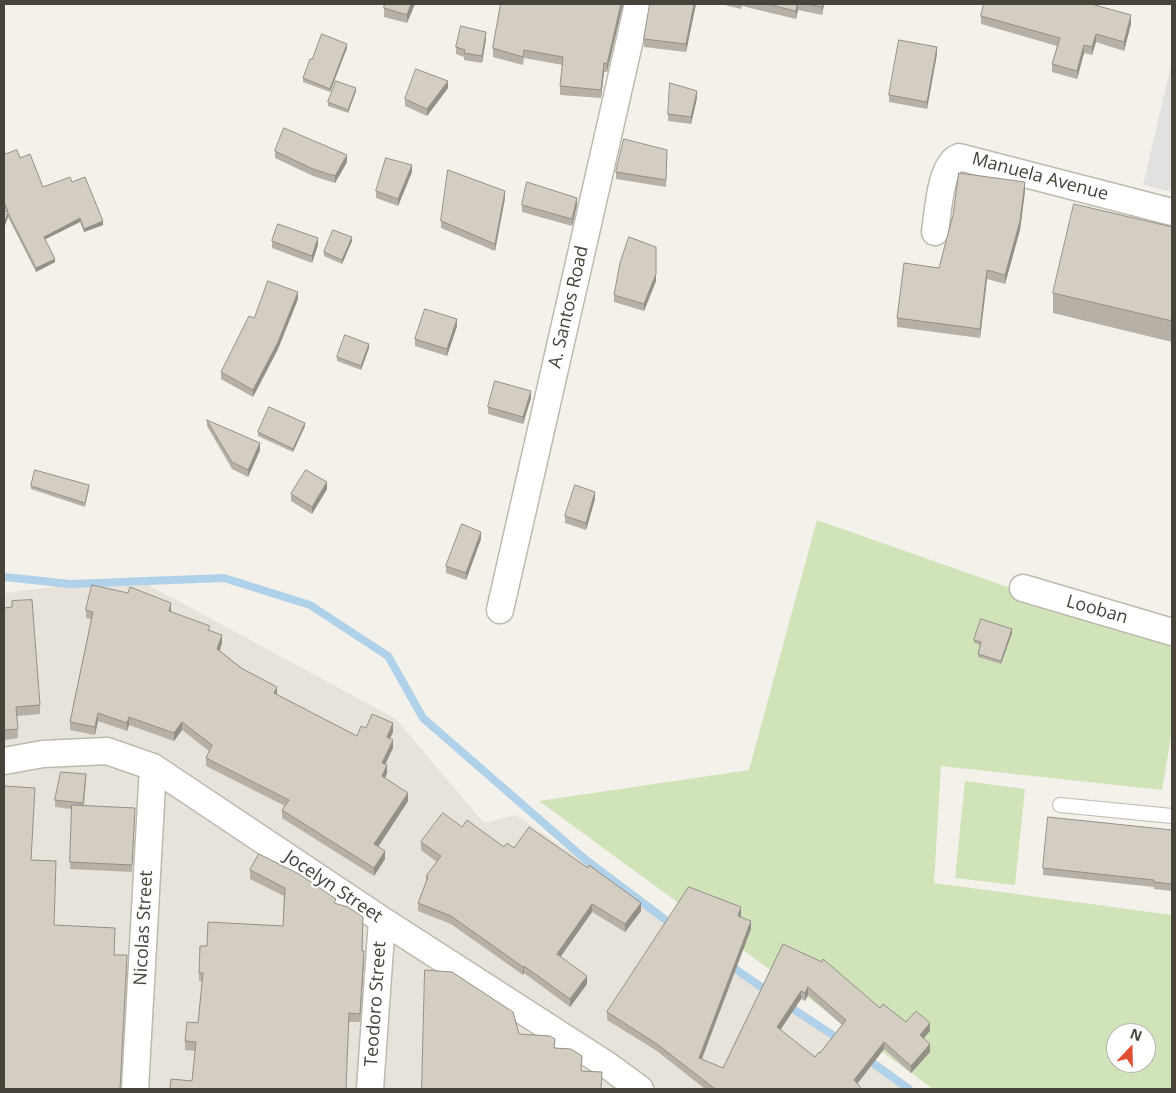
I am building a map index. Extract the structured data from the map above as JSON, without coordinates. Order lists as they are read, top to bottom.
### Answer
{
  "streets": {
    "street": [
      "Manuela Avenue",
      "A. Santos Road",
      "Looban",
      "Jocelyn Street",
      "Nicolas Street",
      "Teodoro Street"
    ]
  },
  "crossings": [
    ["Jocelyn Street", "Nicolas Street"],
    ["Jocelyn Street", "Teodoro Street"]
  ],
  "north": "top"
}
